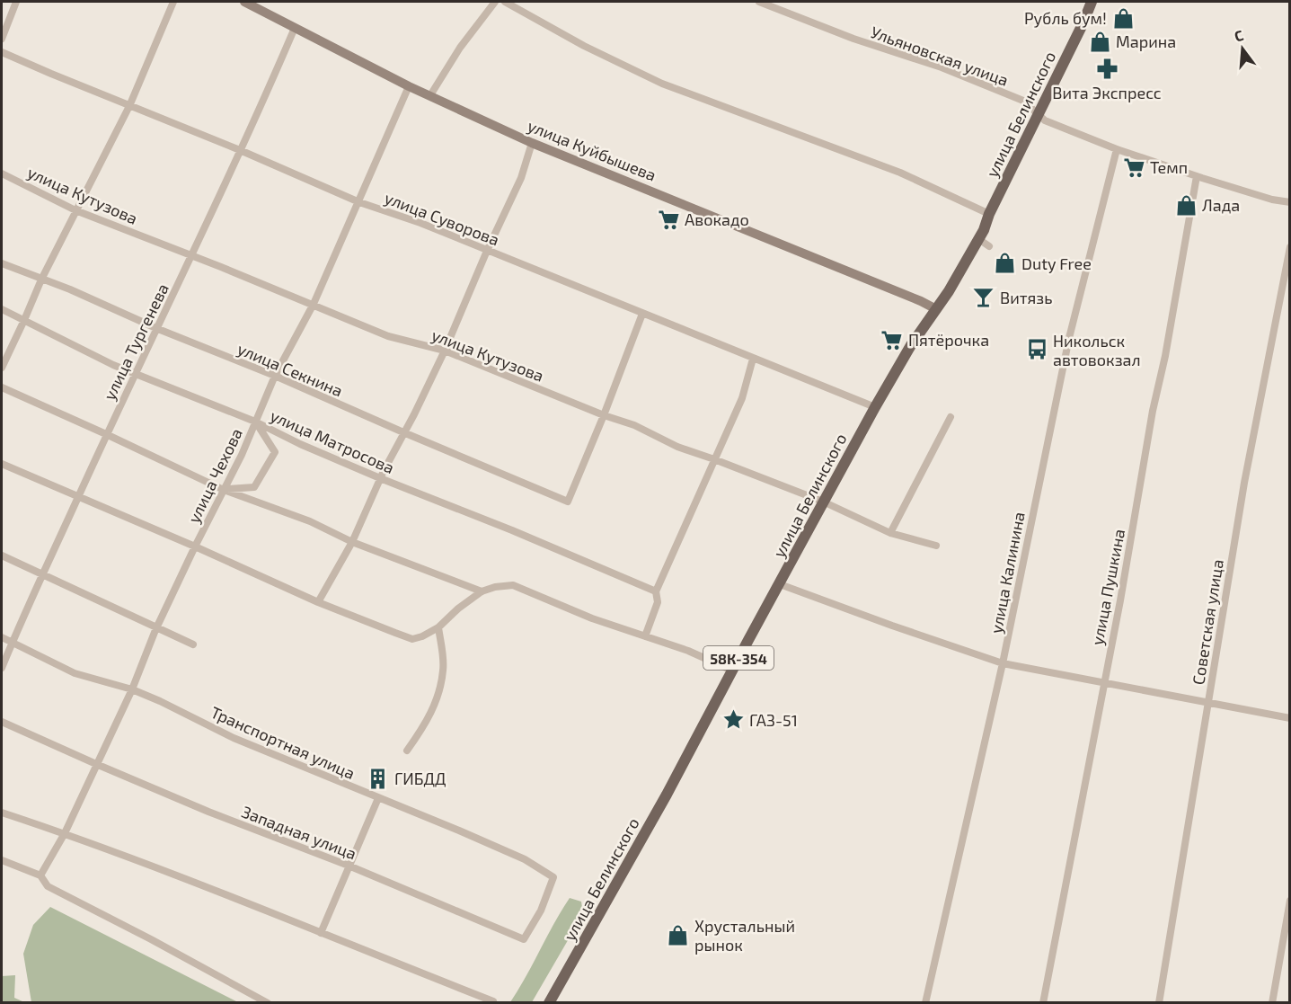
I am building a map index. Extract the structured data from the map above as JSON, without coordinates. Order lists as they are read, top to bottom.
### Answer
{
  "streets": {
    "main road": ["улица Белинского", "улица Куйбышева", "58К-354"],
    "street": [
      "Ульяновская улица",
      "улица Кутузова",
      "улица Суворова",
      "улица Тургенева",
      "улица Секнина",
      "улица Матросова",
      "улица Чехова",
      "улица Калинина",
      "улица Пушкина",
      "Советская улица",
      "Транспортная улица",
      "Западная улица"
    ]
  },
  "crossings": [
    ["Ульяновская улица", "улица Белинского"],
    ["Ульяновская улица", "улица Калинина"],
    ["Ульяновская улица", "улица Пушкина"],
    ["улица Белинского", "улица Куйбышева"],
    ["улица Белинского", "улица Кутузова"],
    ["улица Белинского", "улица Суворова"],
    ["улица Куйбышева", "улица Тургенева"],
    ["улица Куйбышева", "улица Чехова"],
    ["улица Кутузова", "улица Тургенева"],
    ["улица Кутузова", "улица Секнина"],
    ["улица Кутузова", "улица Чехова"],
    ["улица Суворова", "улица Тургенева"],
    ["улица Суворова", "улица Чехова"],
    ["улица Тургенева", "улица Секнина"],
    ["улица Тургенева", "улица Матросова"],
    ["улица Тургенева", "Транспортная улица"],
    ["улица Секнина", "улица Чехова"],
    ["улица Матросова", "улица Чехова"],
    ["улица Чехова", "Транспортная улица"],
    ["улица Чехова", "Западная улица"],
    ["Транспортная улица", "Западная улица"]
  ],
  "places": {
    "shop": [
      "Рубль бум!",
      "Марина",
      "Лада",
      "Duty Free",
      "Хрустальный рынок"
    ],
    "pharmacy": ["Вита Экспресс"],
    "supermarket": ["Темп", "Авокадо", "Пятёрочка"],
    "bar": ["Витязь"],
    "bus stop": ["Никольск автовокзал"],
    "place": ["ГАЗ-51"],
    "building": ["ГИБДД"]
  },
  "north": "top"
}
